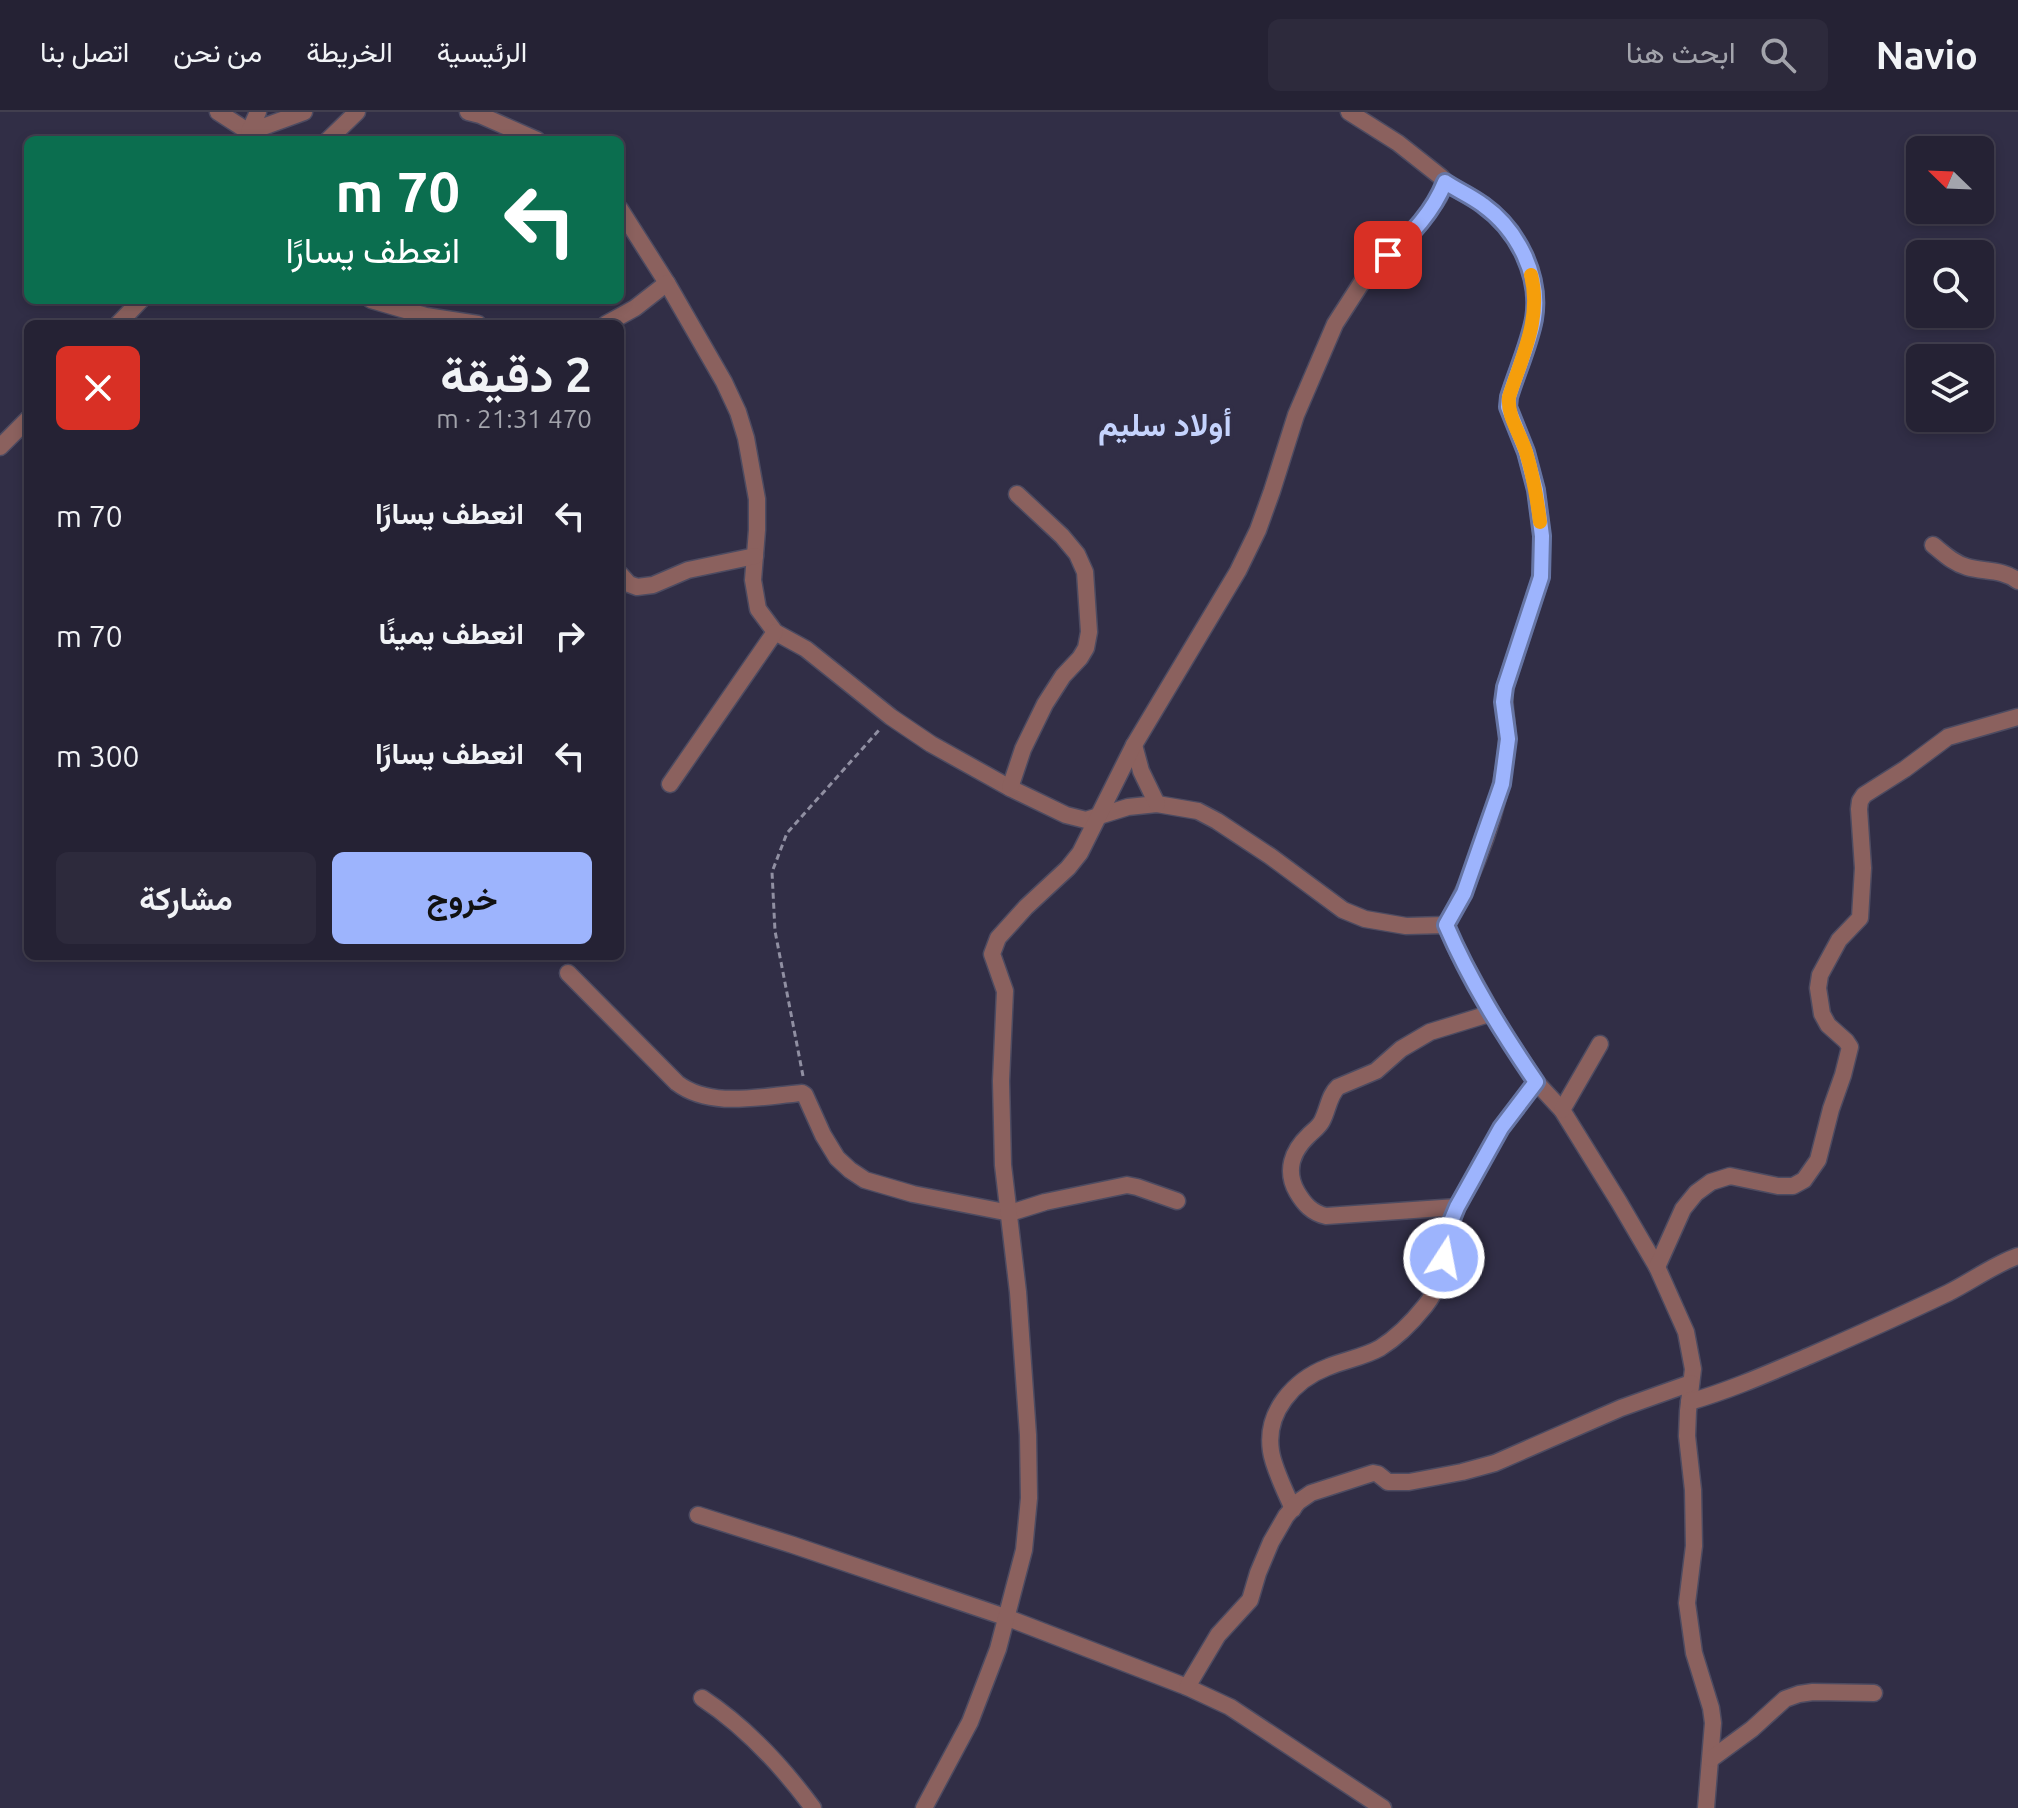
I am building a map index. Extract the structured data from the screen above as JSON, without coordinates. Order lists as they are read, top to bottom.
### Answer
{
  "districts": ["أولاد سليم"],
  "north": "top left",
  "page": {
    "header": "Navio",
    "search": "ابحث هنا",
    "nav": [
      "الرئيسية",
      "الخريطة",
      "من نحن",
      "اتصل بنا"
    ],
    "turn": ["70 m", "انعطف يسارًا"],
    "heading": ["2 دقيقة", "470 m · 21:31"],
    "list": [
      {
        "name": "انعطف يسارًا",
        "value": "70 m"
      },
      {
        "name": "انعطف يمينًا",
        "value": "70 m"
      },
      {
        "name": "انعطف يسارًا",
        "value": "300 m"
      }
    ],
    "buttons": ["خروج", "مشاركة"]
  }
}
